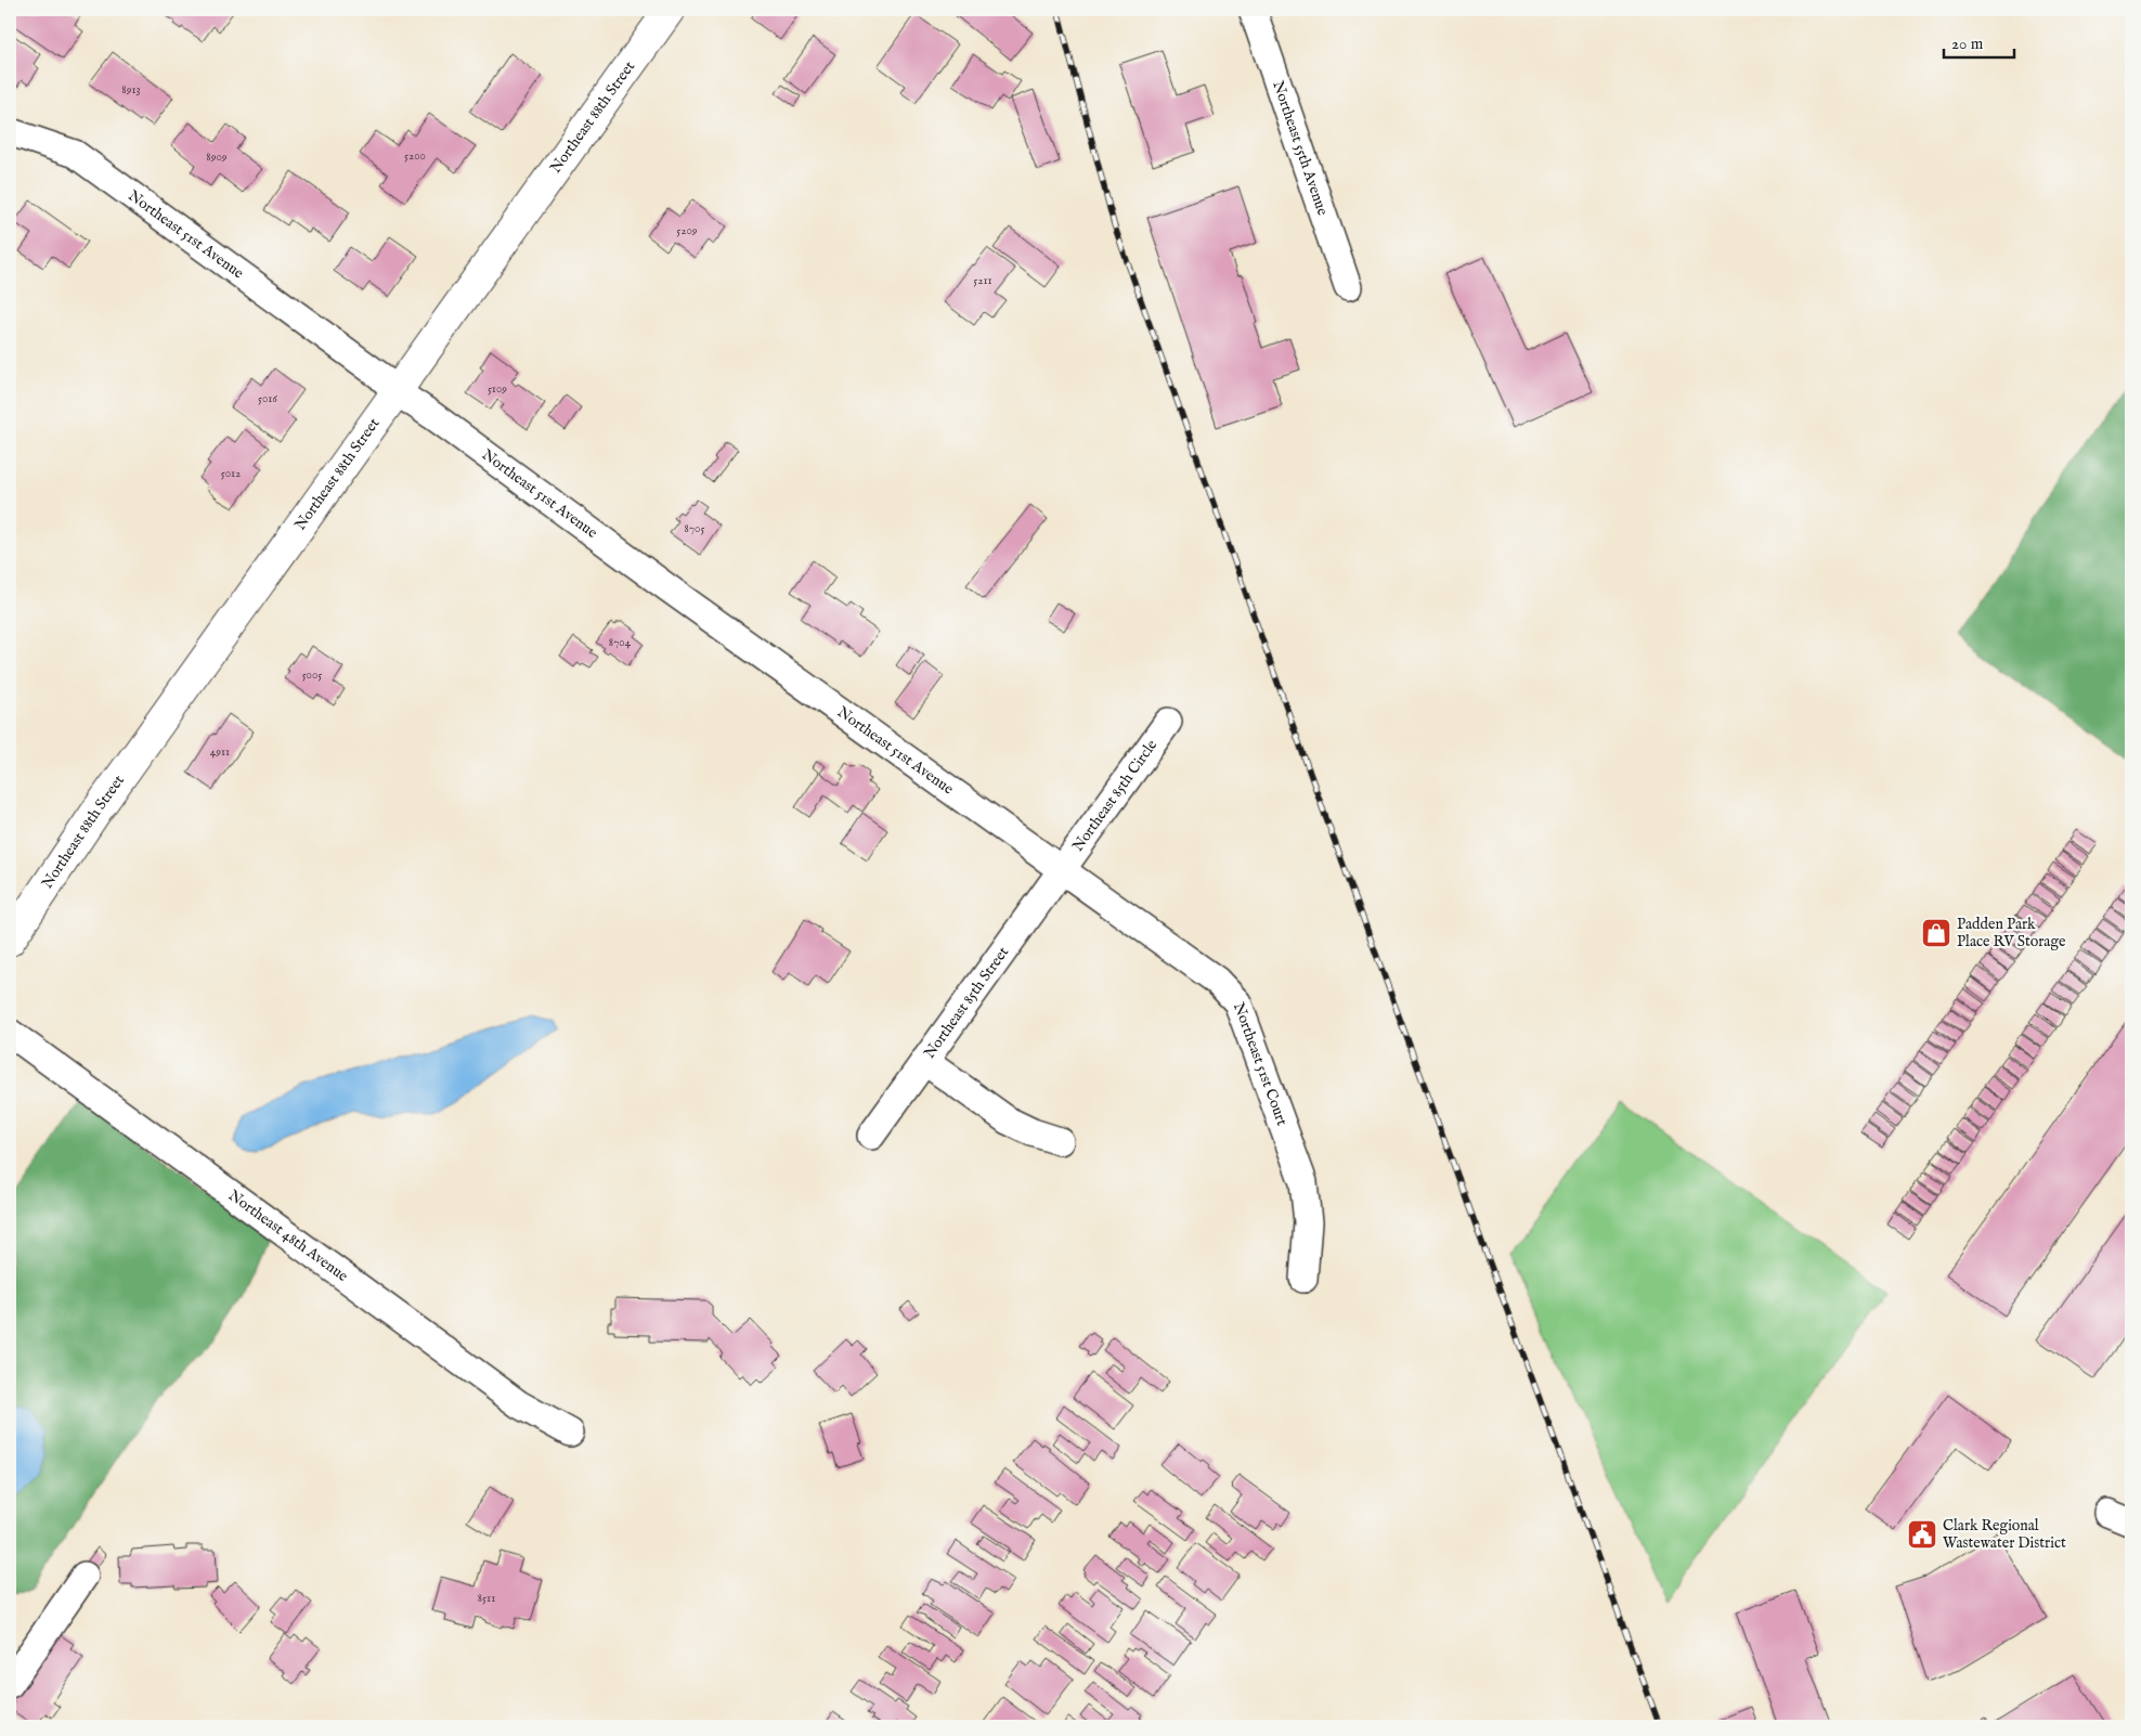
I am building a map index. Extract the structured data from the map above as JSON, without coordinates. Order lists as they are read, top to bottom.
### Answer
{
  "streets": {
    "main road": ["Northeast 88th Street"],
    "street": [
      "Northeast 55th Avenue",
      "Northeast 51st Avenue",
      "Northeast 85th Circle",
      "Northeast 85th Street",
      "Northeast 51st Court",
      "Northeast 48th Avenue"
    ]
  },
  "crossings": [
    ["Northeast 88th Street", "Northeast 51st Avenue"],
    ["Northeast 51st Avenue", "Northeast 85th Circle"],
    ["Northeast 51st Avenue", "Northeast 85th Street"],
    ["Northeast 51st Avenue", "Northeast 51st Court"],
    ["Northeast 85th Circle", "Northeast 85th Street"],
    ["Northeast 85th Circle", "Northeast 51st Court"],
    ["Northeast 85th Street", "Northeast 51st Court"]
  ],
  "places": {
    "shop": ["Padden Park Place RV Storage"],
    "public building": ["Clark Regional Wastewater District"]
  },
  "house_numbers": [
    "8913",
    "5200",
    "8909",
    "5209",
    "5211",
    "5109",
    "5016",
    "5012",
    "8705",
    "8704",
    "5005",
    "4911",
    "8511"
  ],
  "scale_bar": "20 m"
}
